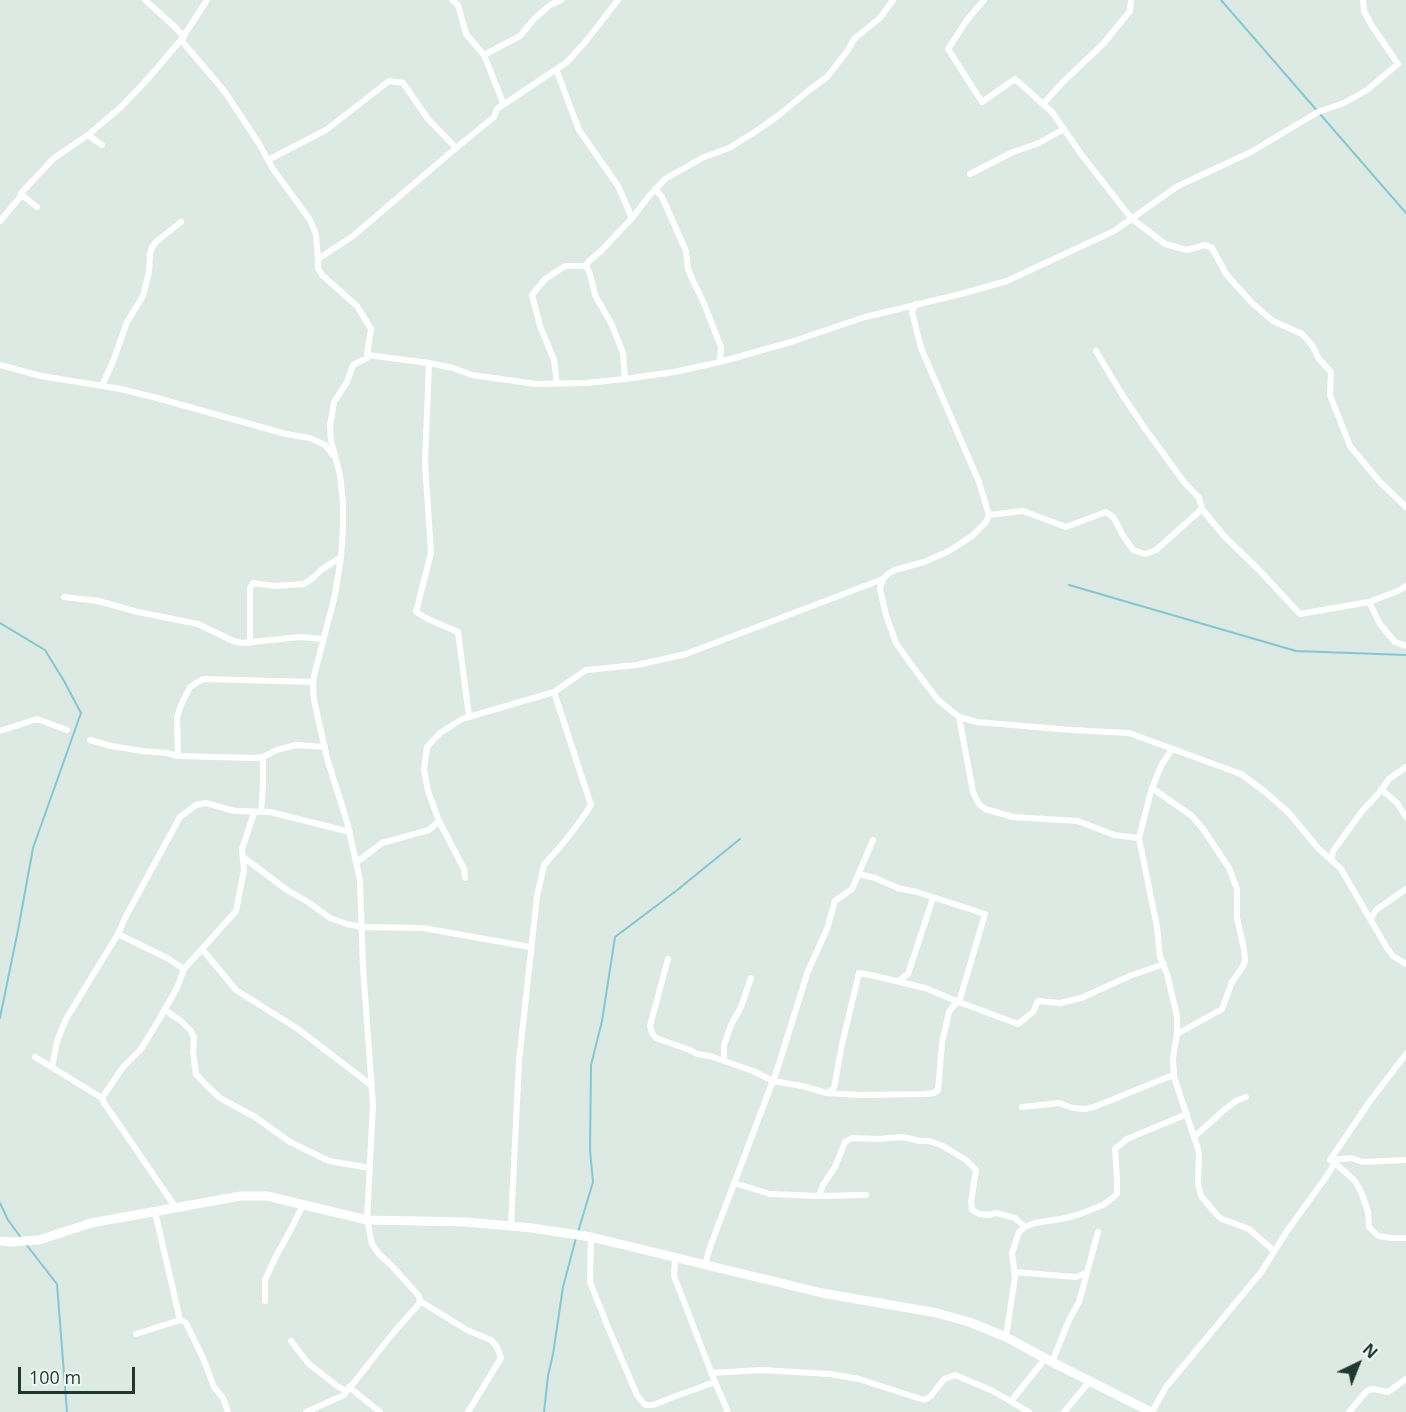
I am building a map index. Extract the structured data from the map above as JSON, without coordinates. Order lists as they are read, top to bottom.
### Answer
{
  "scale_bar": "100 m",
  "north": "top right"
}
